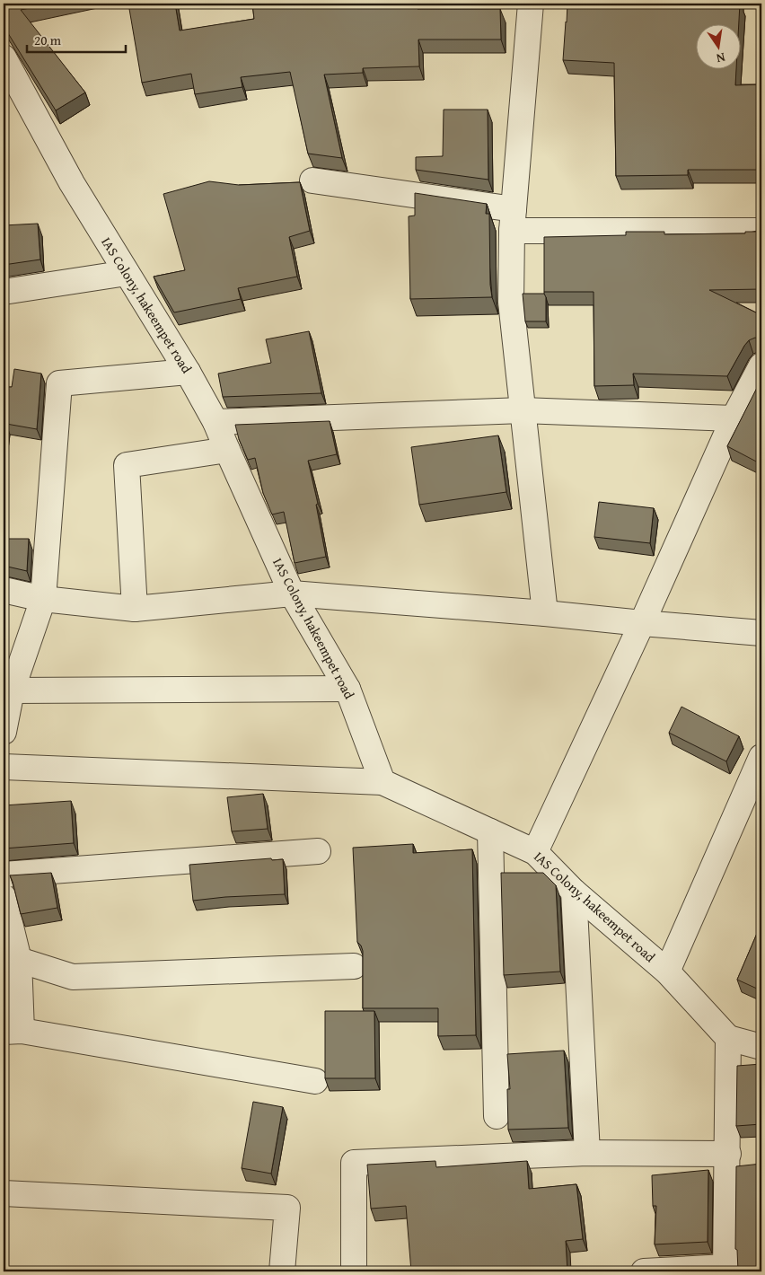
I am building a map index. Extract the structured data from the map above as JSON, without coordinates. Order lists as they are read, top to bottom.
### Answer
{
  "streets": {
    "street": ["IAS Colony, hakeempet road"]
  },
  "scale_bar": "20 m",
  "north": "bottom"
}
